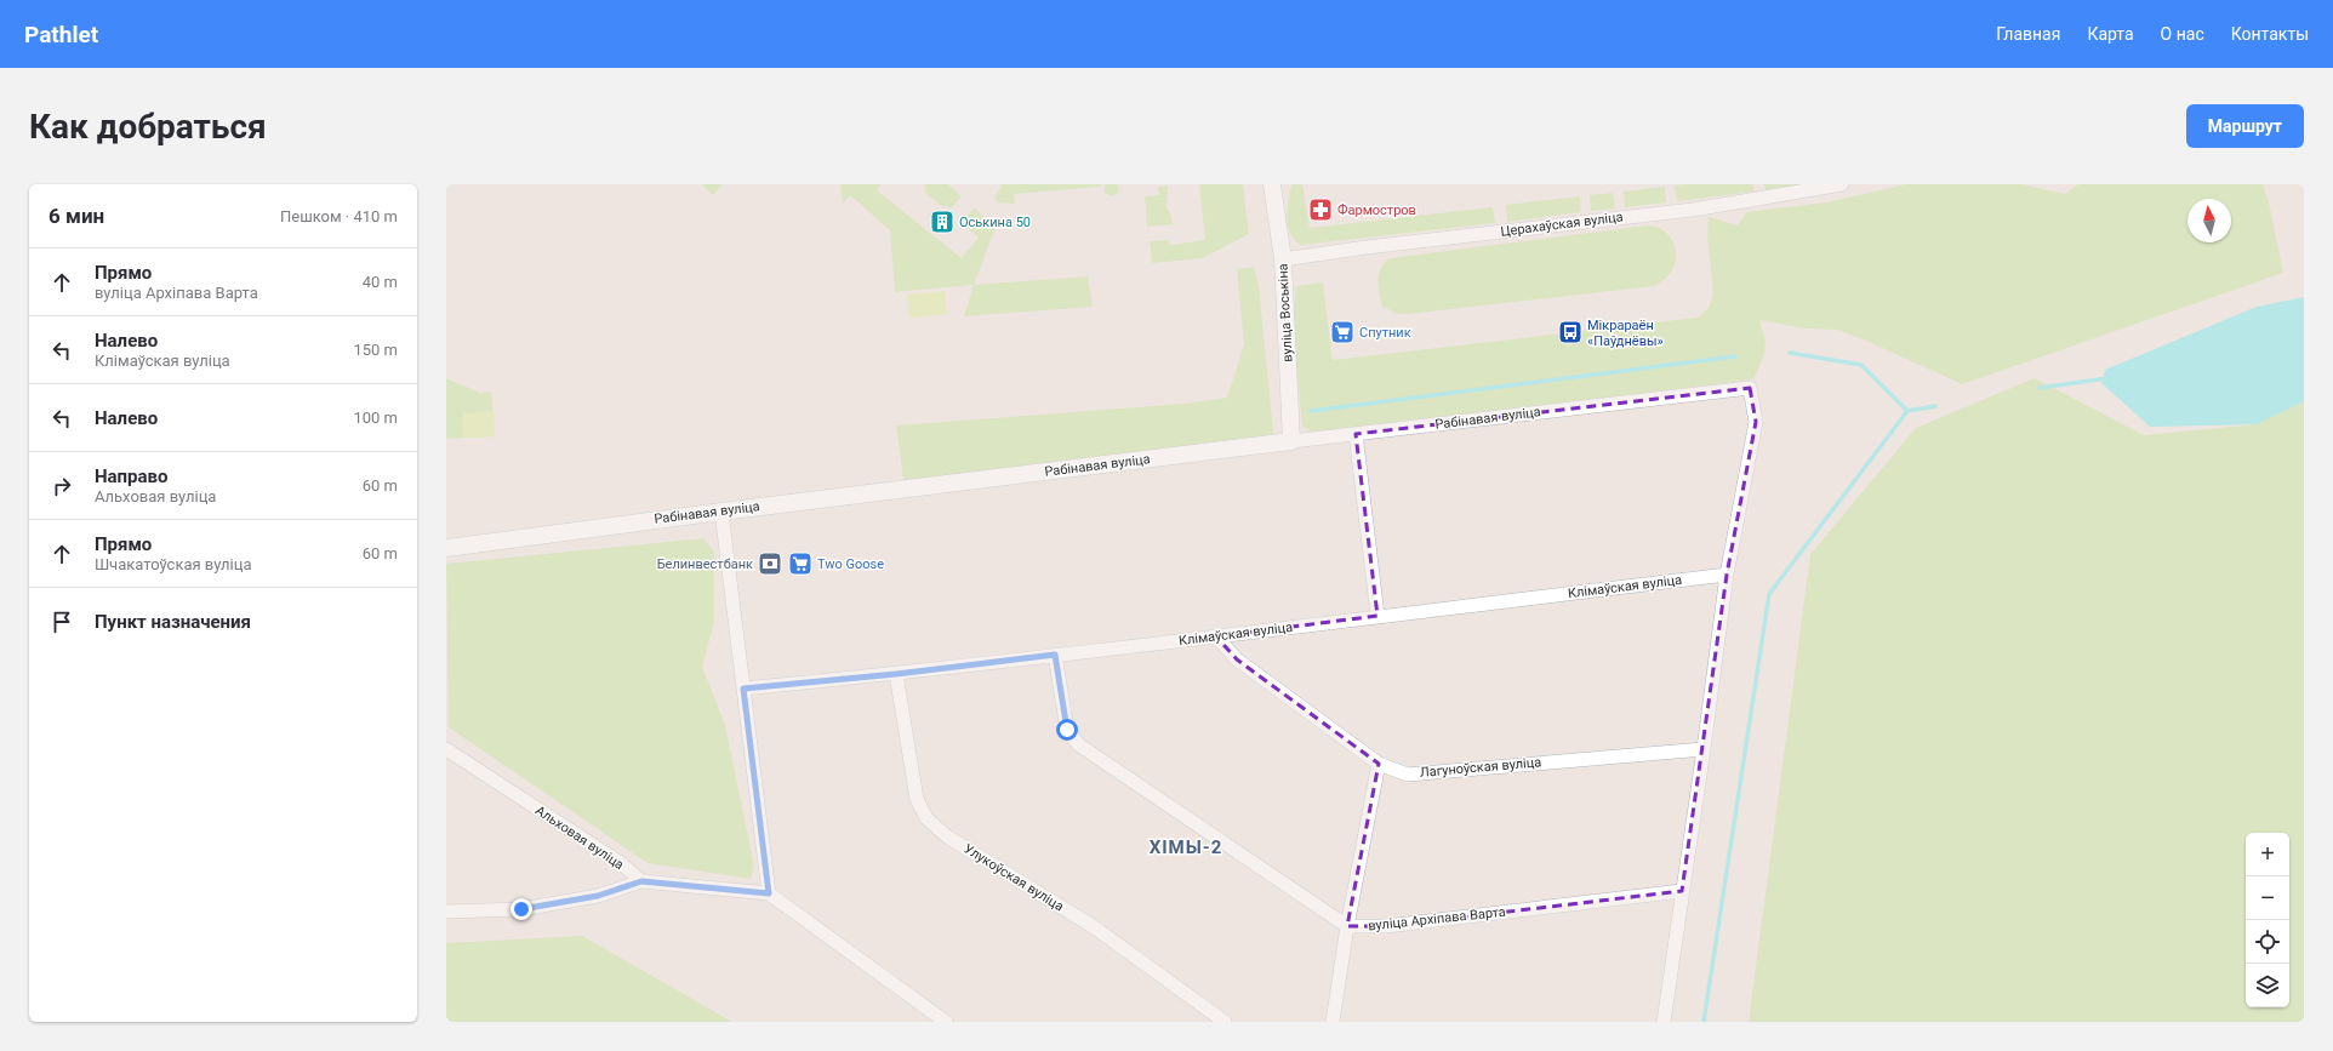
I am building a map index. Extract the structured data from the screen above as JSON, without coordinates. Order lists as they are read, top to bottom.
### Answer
{
  "streets": {
    "street": [
      "Церахаўская вуліца",
      "вуліца Воськіна",
      "Рабінавая вуліца",
      "Клімаўская вуліца",
      "Лагуноўская вуліца",
      "Альховая вуліца",
      "Улукоўская вуліца",
      "вуліца Архіпава Варта"
    ]
  },
  "crossings": [
    ["Церахаўская вуліца", "вуліца Воськіна"],
    ["вуліца Воськіна", "Рабінавая вуліца"],
    ["Рабінавая вуліца", "Клімаўская вуліца"],
    ["Клімаўская вуліца", "Лагуноўская вуліца"],
    ["Клімаўская вуліца", "Улукоўская вуліца"]
  ],
  "districts": ["ХІМЫ-2"],
  "places": {
    "pharmacy": ["Фармостров"],
    "building": ["Оськина 50"],
    "supermarket": ["Спутник", "Two Goose"],
    "bus stop": ["Мікрараён «Паўднёвы»"],
    "bank": ["Белинвестбанк"]
  },
  "north": "top",
  "page": {
    "header": "Pathlet",
    "nav": [
      "Главная",
      "Карта",
      "О нас",
      "Контакты"
    ],
    "buttons": "Маршрут",
    "title": "Как добраться",
    "heading": ["6 мин", "Пешком · 410 m"],
    "list": [
      ["Прямо", "вуліца Архіпава Варта", "40 m"],
      ["Налево", "Клімаўская вуліца", "150 m"],
      ["Налево", "100 m"],
      ["Направо", "Альховая вуліца", "60 m"],
      ["Прямо", "Шчакатоўская вуліца", "60 m"],
      "Пункт назначения"
    ],
    "map_buttons": ["+", "−"]
  }
}
